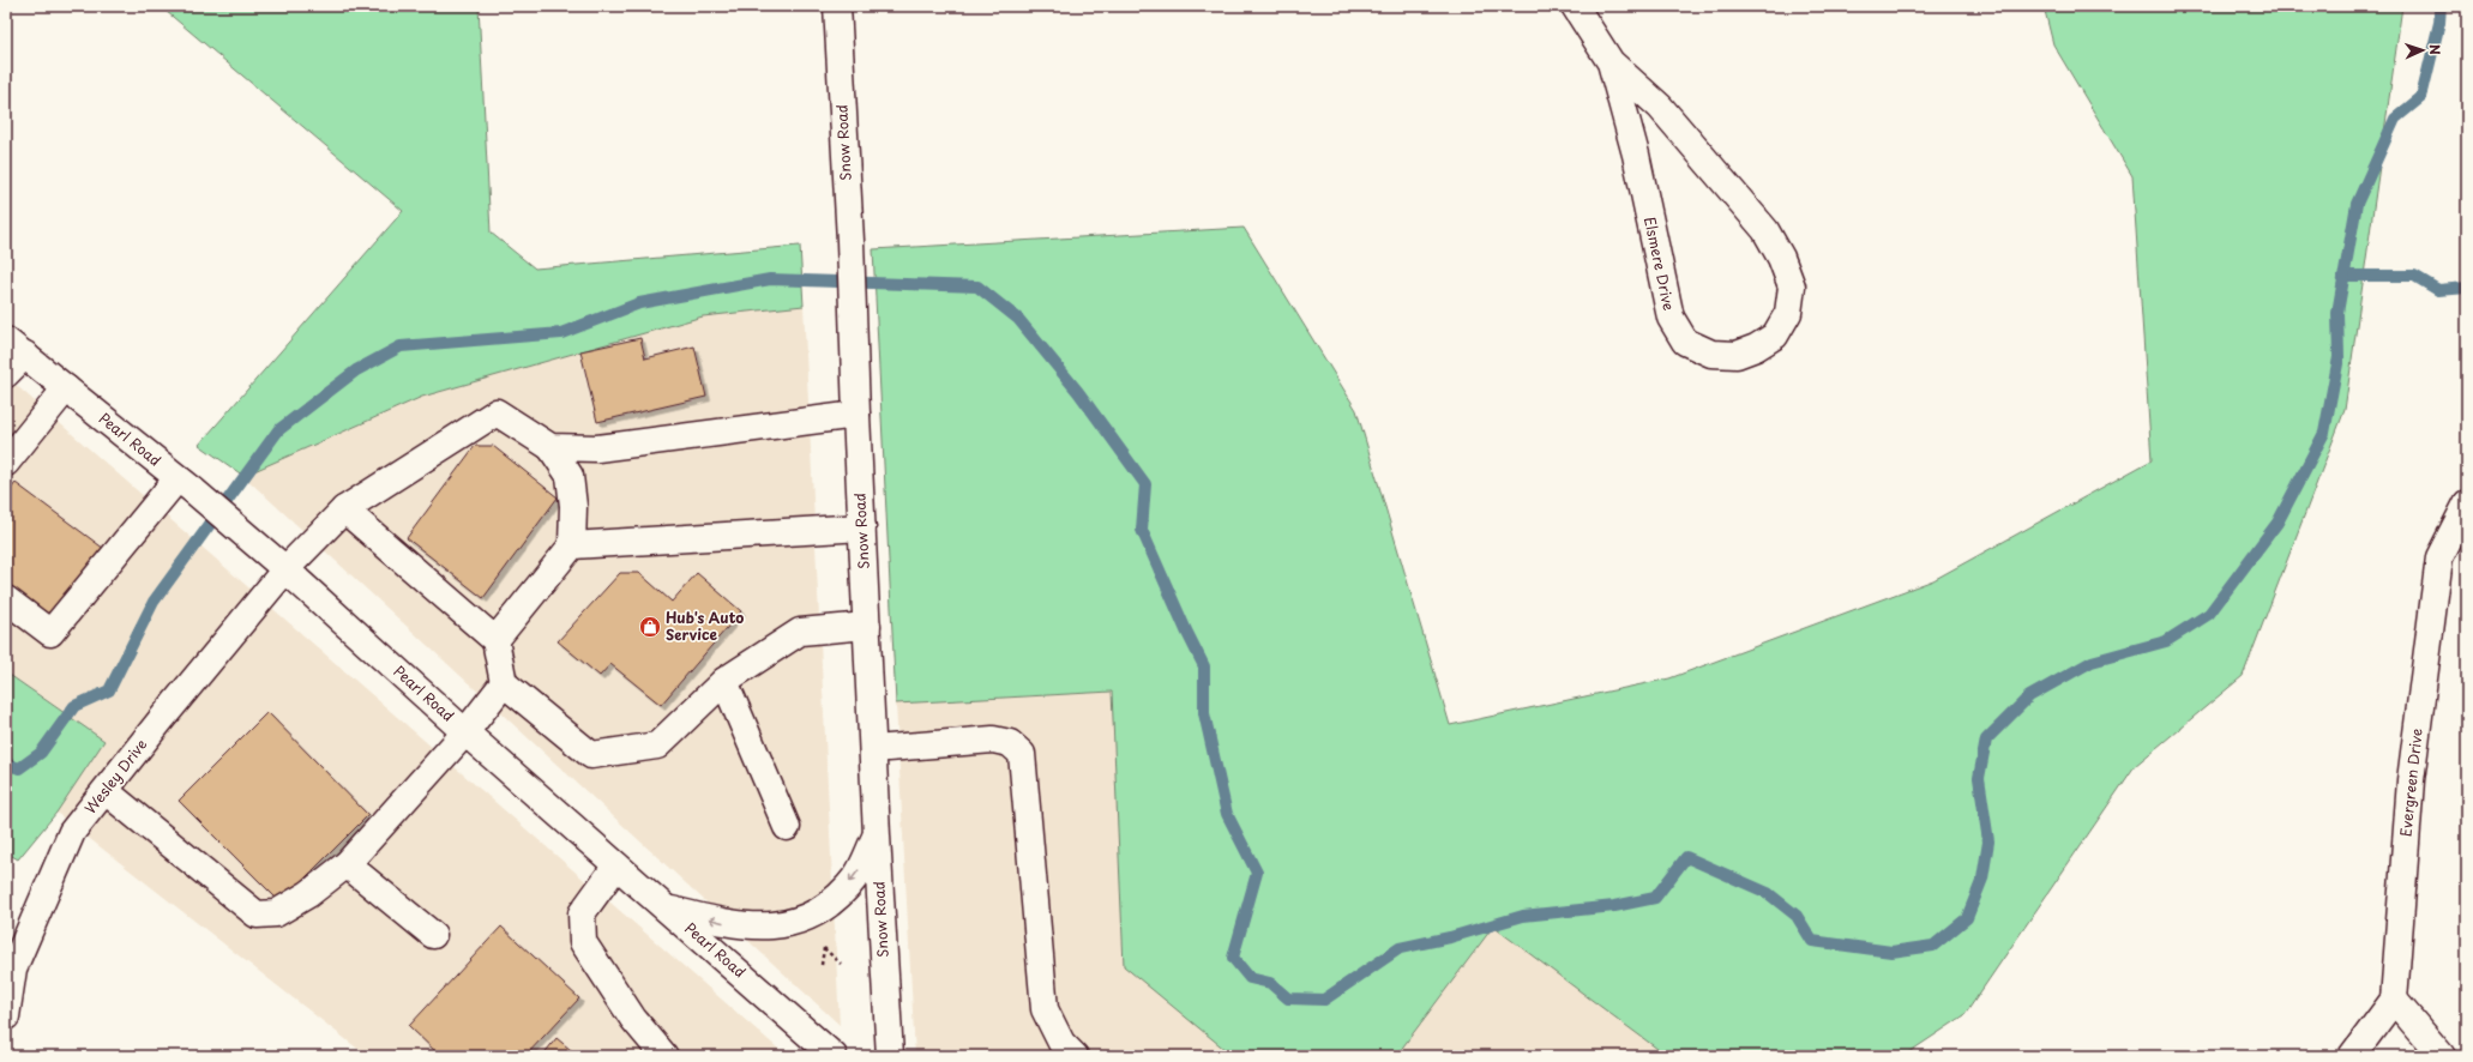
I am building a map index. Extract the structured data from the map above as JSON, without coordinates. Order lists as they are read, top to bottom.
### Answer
{
  "streets": {
    "main road": [
      "Snow Road",
      "Elsmere Drive",
      "Pearl Road",
      "Wesley Drive",
      "Evergreen Drive"
    ]
  },
  "crossings": [
    ["Pearl Road", "Wesley Drive"]
  ],
  "places": {
    "shop": ["Hub's Auto Service"]
  },
  "north": "right"
}
